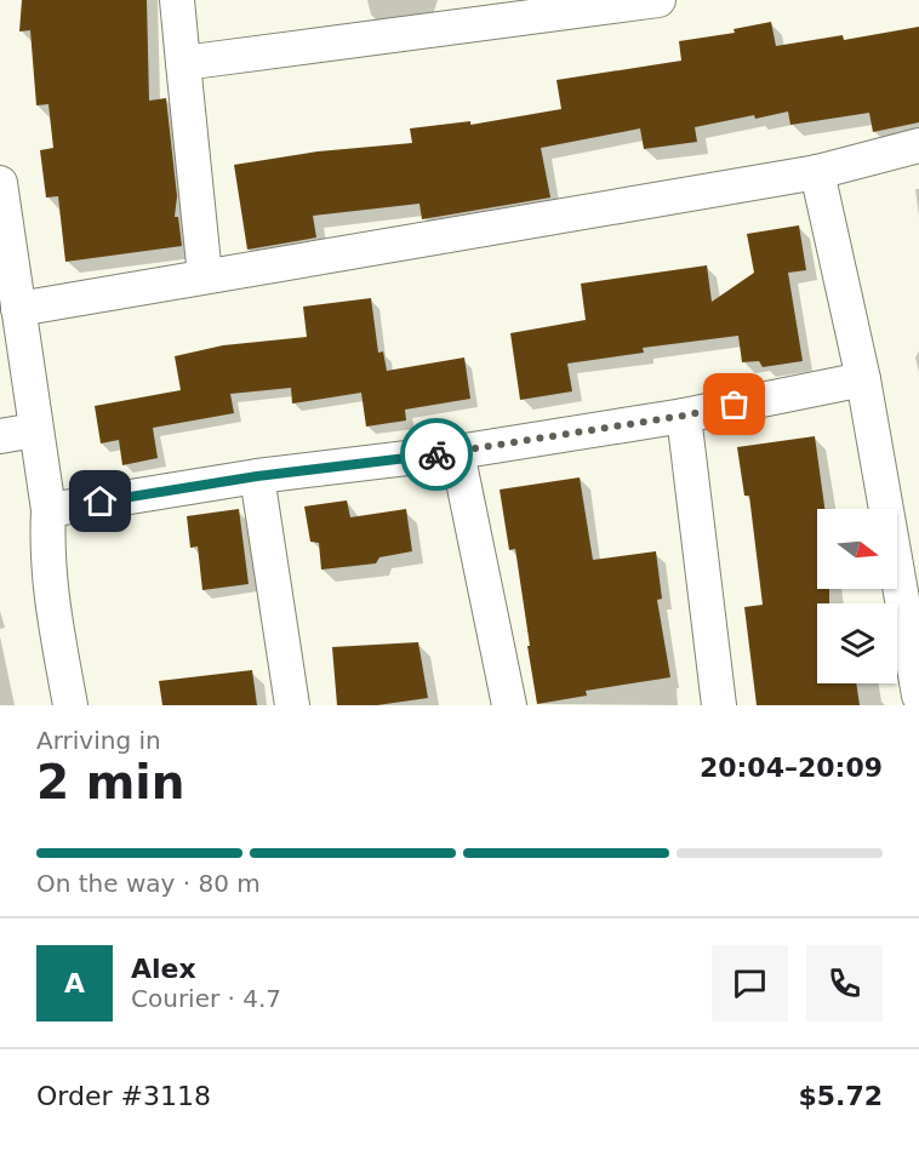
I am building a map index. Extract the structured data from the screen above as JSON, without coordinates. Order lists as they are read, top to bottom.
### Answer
{
  "north": "right",
  "page": {
    "heading": ["2 min", "Arriving in", "20:04–20:09"],
    "panel": [
      "Alex",
      "Courier · 4.7",
      "Order #3118",
      "$5.72"
    ],
    "bar": "On the way · 80 m",
    "round": "A"
  }
}
